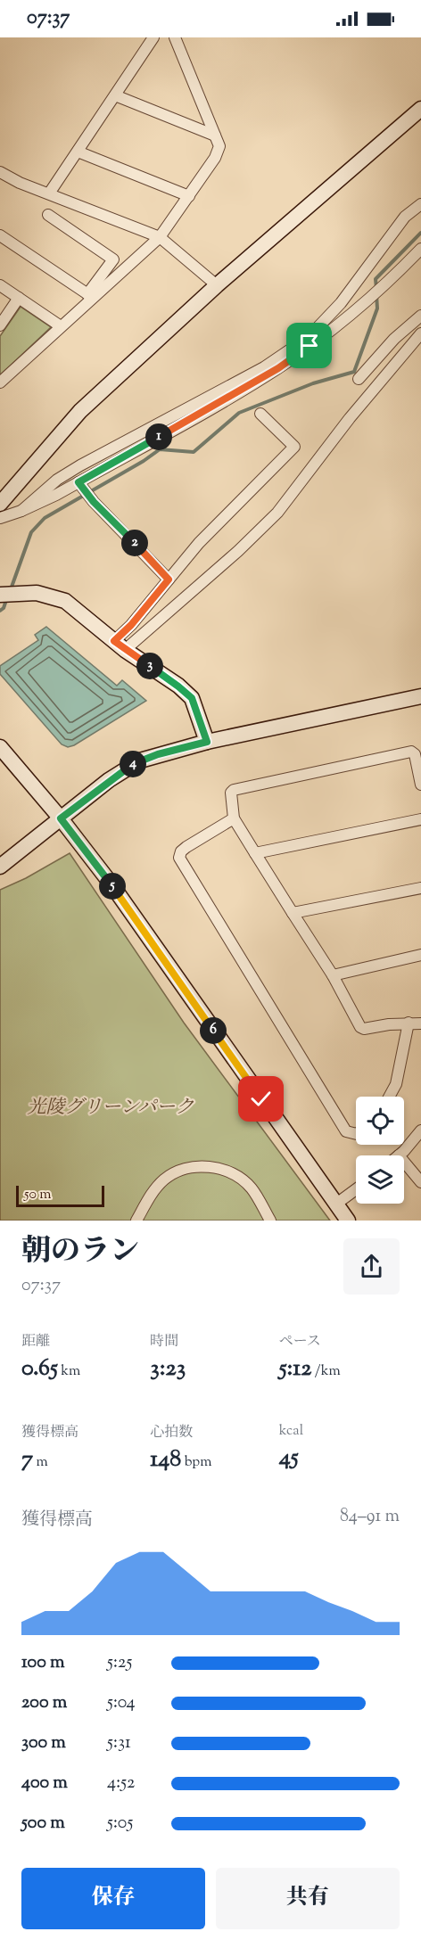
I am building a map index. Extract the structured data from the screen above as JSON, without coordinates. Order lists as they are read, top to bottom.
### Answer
{
  "parks": ["光陵グリーンパーク"],
  "scale_bar": "50 m",
  "page": {
    "status": "07:37",
    "pins": [
      "1",
      "2",
      "3",
      "4",
      "5",
      "6"
    ],
    "scale": "50 m",
    "heading": ["朝のラン", "07:37"],
    "stats": [
      ["距離", "0.65 km"],
      ["時間", "3:23"],
      ["ペース", "5:12 /km"],
      ["獲得標高", "7 m"],
      ["心拍数", "148 bpm"],
      ["kcal", "45"]
    ],
    "chart": ["獲得標高", "84–91 m"],
    "list": [
      {
        "name": "100 m",
        "note": "5:25"
      },
      {
        "name": "200 m",
        "note": "5:04"
      },
      {
        "name": "300 m",
        "note": "5:31"
      },
      {
        "name": "400 m",
        "note": "4:52"
      },
      {
        "name": "500 m",
        "note": "5:05"
      }
    ],
    "buttons": ["保存", "共有"]
  }
}
